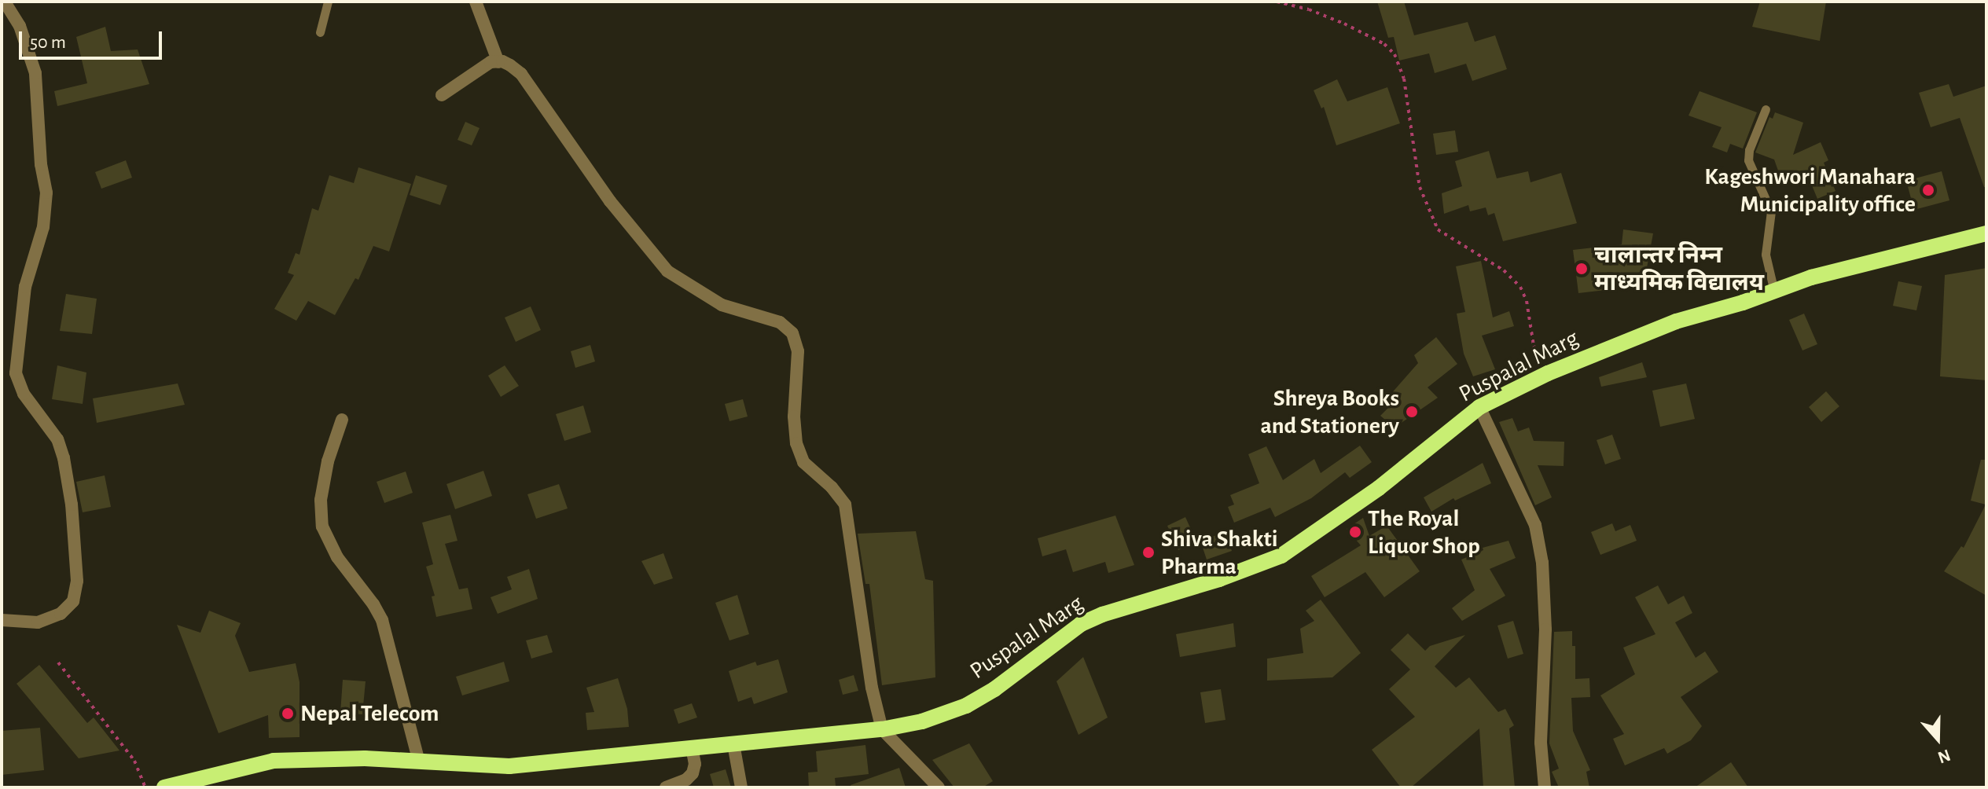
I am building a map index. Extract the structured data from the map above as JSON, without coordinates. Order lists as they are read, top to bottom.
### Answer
{
  "streets": {
    "main road": ["Puspalal Marg"]
  },
  "places": [
    "Kageshwori Manahara Municipality office",
    "चालान्तर निम्न माध्यमिक विद्यालय",
    "Shreya Books and Stationery",
    "The Royal Liquor Shop",
    "Shiva Shakti Pharma",
    "Nepal Telecom"
  ],
  "scale_bar": "50 m",
  "north": "bottom"
}
